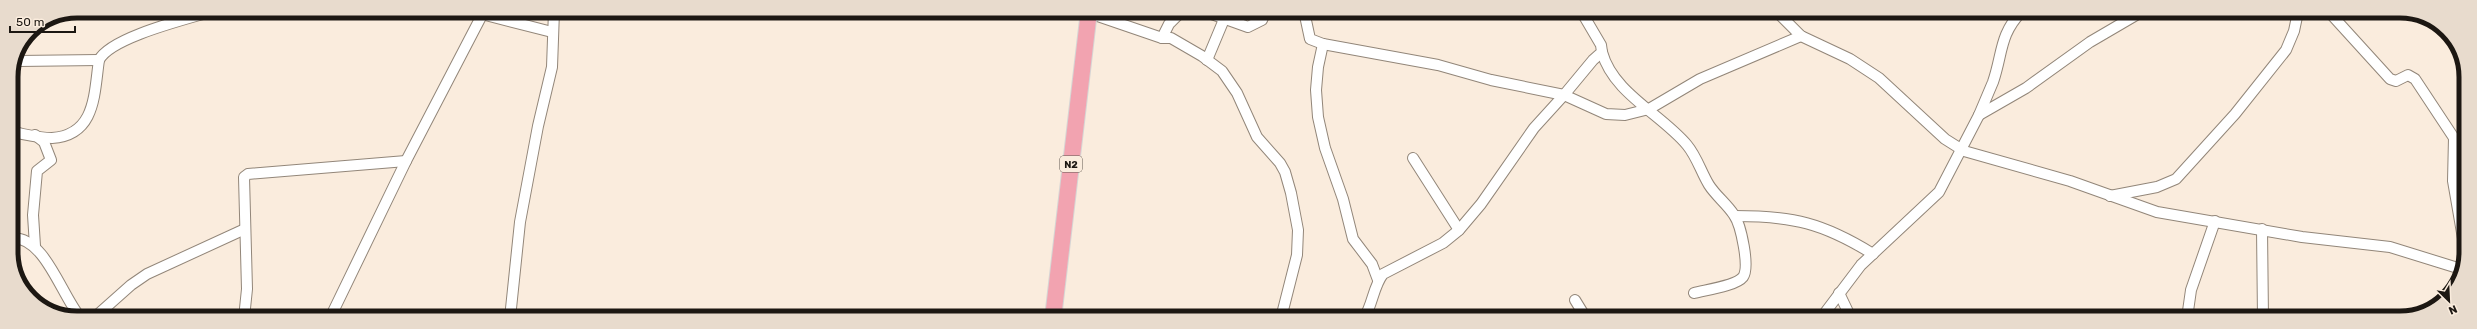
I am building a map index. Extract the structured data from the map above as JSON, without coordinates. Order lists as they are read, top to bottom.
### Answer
{
  "streets": {
    "main road": ["N2"]
  },
  "scale_bar": "50 m",
  "north": "bottom right"
}
